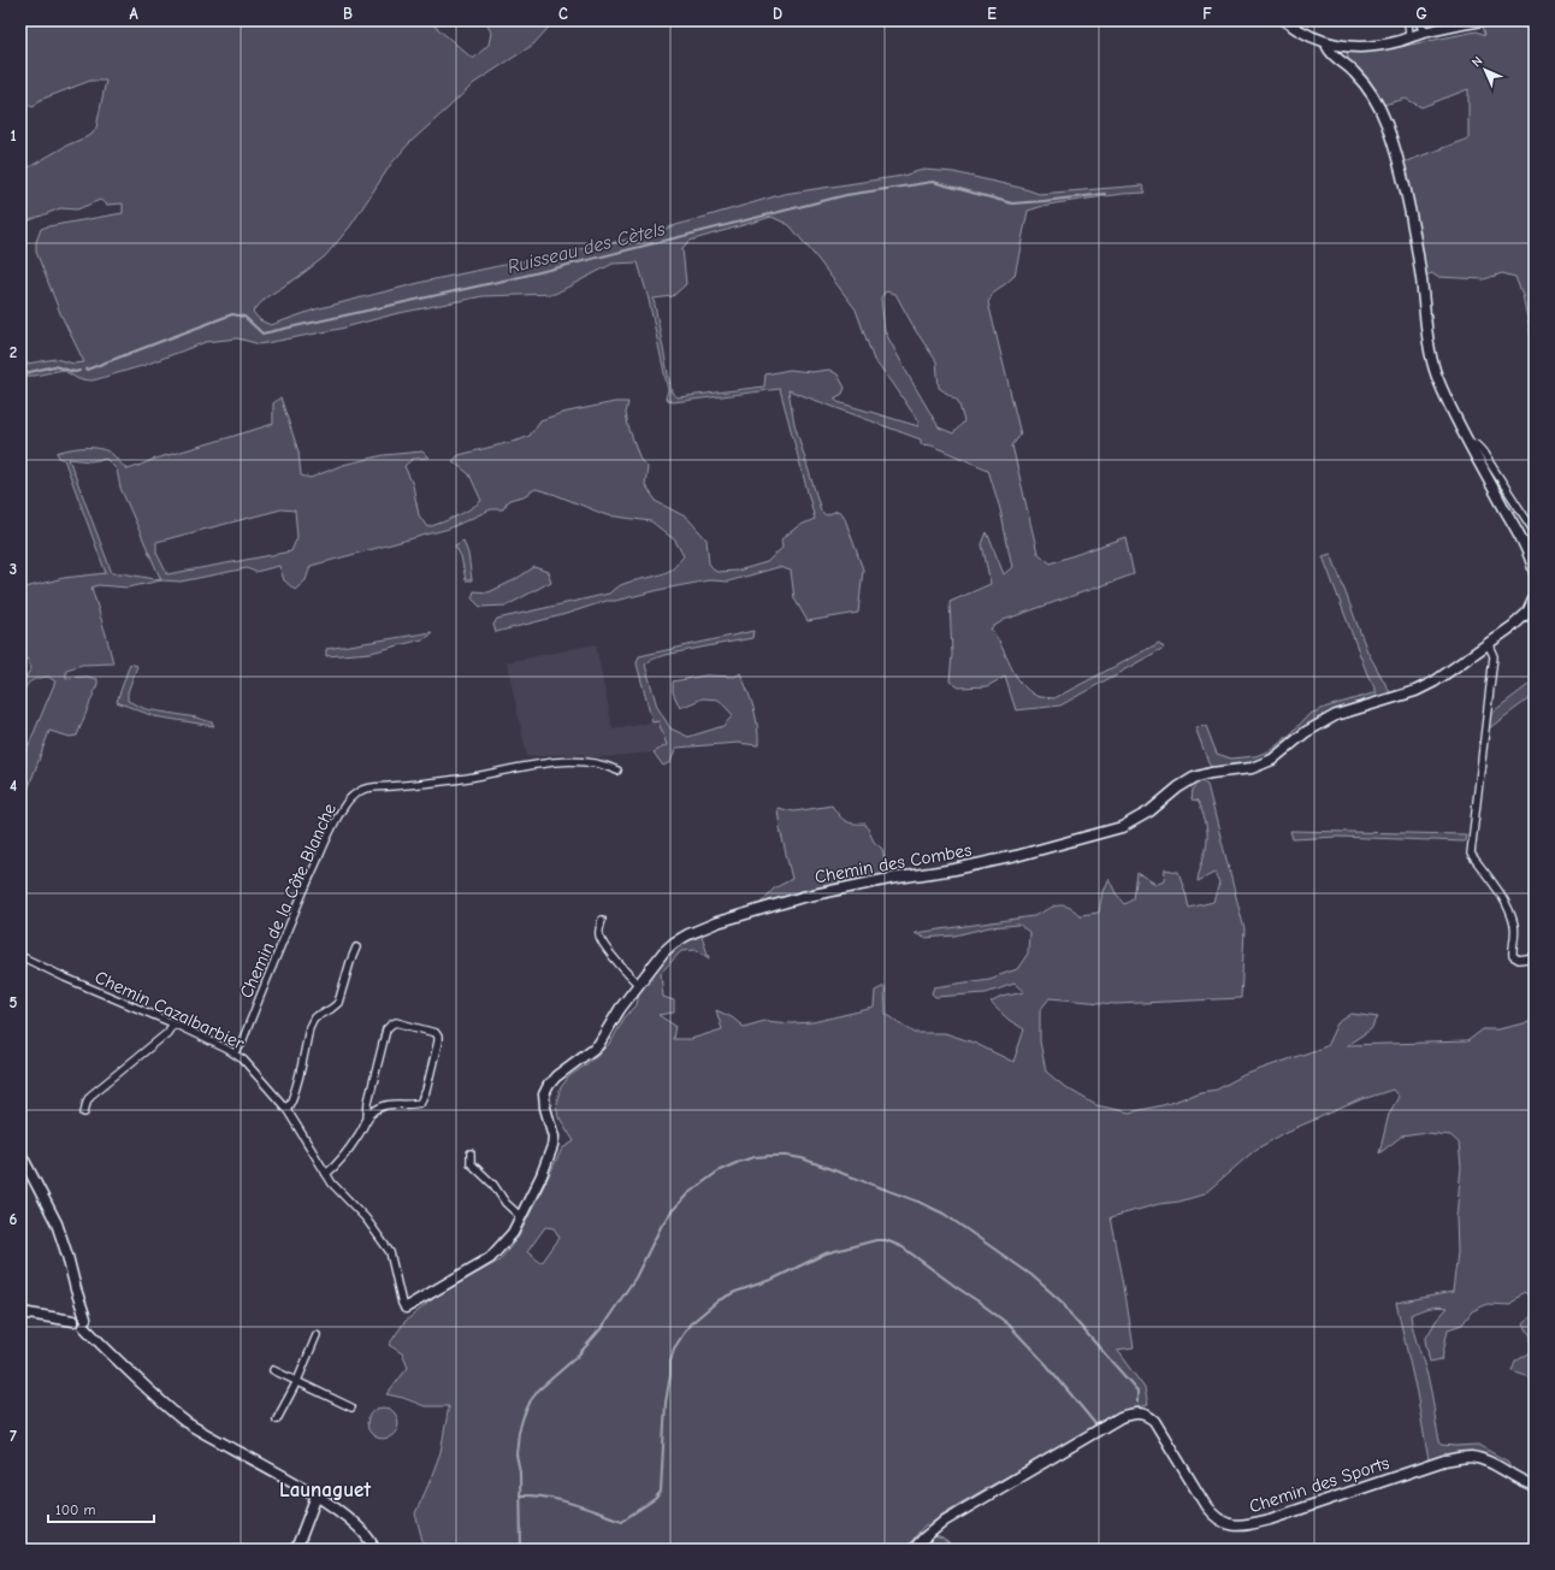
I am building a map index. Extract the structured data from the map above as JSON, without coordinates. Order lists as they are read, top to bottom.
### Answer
{
  "streets": {
    "street": [
      "Chemin des Combes",
      "Chemin de la Côte Blanche",
      "Chemin Cazalbarbier",
      "Chemin des Sports"
    ]
  },
  "crossings": [
    ["Chemin des Combes", "Chemin Cazalbarbier"],
    ["Chemin de la Côte Blanche", "Chemin Cazalbarbier"]
  ],
  "districts": ["Launaguet"],
  "water": ["Ruisseau des Cètels"],
  "scale_bar": "100 m",
  "north": "top left",
  "grid": {
    "columns": [
      "A",
      "B",
      "C",
      "D",
      "E",
      "F",
      "G"
    ],
    "rows": [
      "1",
      "2",
      "3",
      "4",
      "5",
      "6",
      "7"
    ]
  }
}
